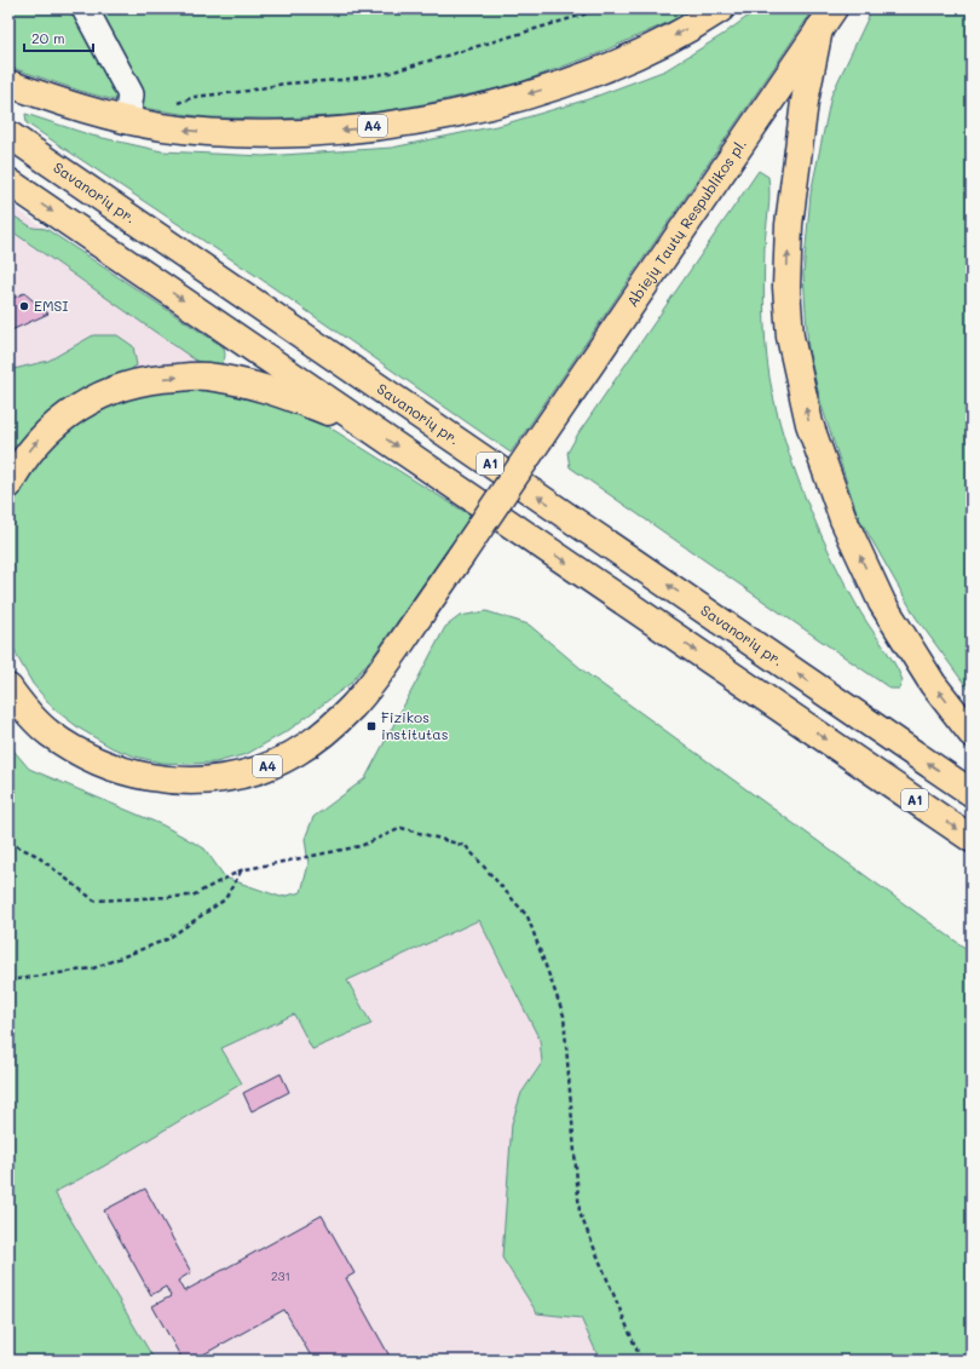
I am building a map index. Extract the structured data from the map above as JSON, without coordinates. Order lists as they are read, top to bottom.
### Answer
{
  "streets": {
    "highway": [
      "A4",
      "Savanorių pr.",
      "Abiejų Tautų Respublikos pl.",
      "A1"
    ]
  },
  "places": {
    "other": ["EMSI"],
    "transit": ["Fizikos institutas"]
  },
  "house_numbers": ["231"],
  "scale_bar": "20 m"
}
